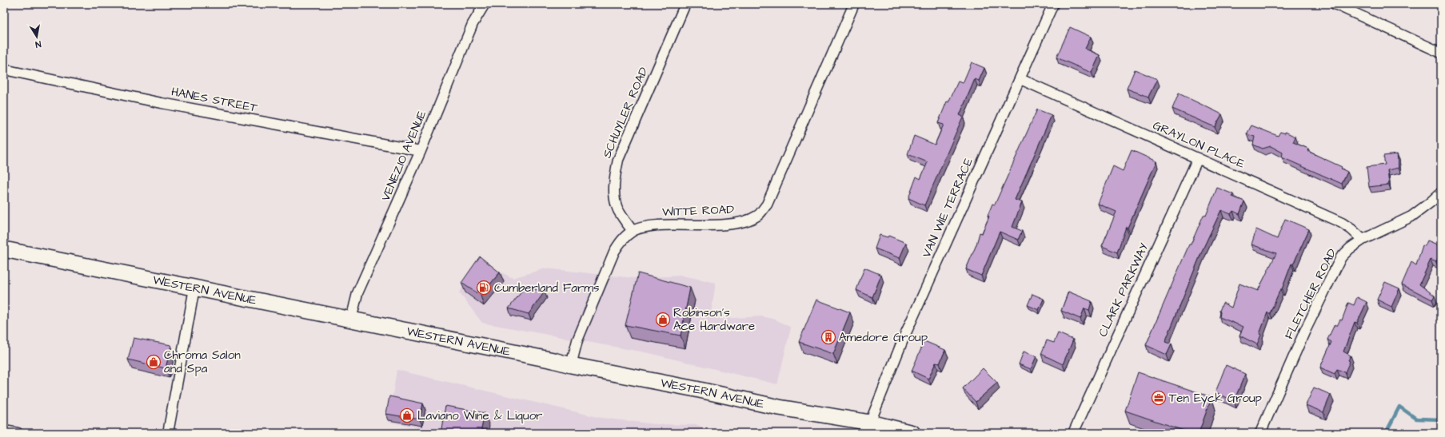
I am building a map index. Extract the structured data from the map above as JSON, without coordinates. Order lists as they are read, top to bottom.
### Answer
{
  "streets": {
    "main road": ["WESTERN AVENUE"],
    "street": [
      "HANES STREET",
      "SCHUYLER ROAD",
      "GRAYLON PLACE",
      "VENEZIO AVENUE",
      "VAN WIE TERRACE",
      "WITTE ROAD",
      "CLARK PARKWAY",
      "FLETCHER ROAD"
    ]
  },
  "crossings": [
    ["HANES STREET", "VENEZIO AVENUE"],
    ["SCHUYLER ROAD", "WITTE ROAD"],
    ["GRAYLON PLACE", "VAN WIE TERRACE"],
    ["GRAYLON PLACE", "CLARK PARKWAY"],
    ["GRAYLON PLACE", "FLETCHER ROAD"],
    ["VENEZIO AVENUE", "WESTERN AVENUE"],
    ["VAN WIE TERRACE", "WESTERN AVENUE"],
    ["WITTE ROAD", "WESTERN AVENUE"]
  ],
  "places": {
    "fuel station": ["Cumberland Farms"],
    "shop": ["Robinson's Ace Hardware", "Chroma Salon and Spa", "Laviano Wine & Liquor"],
    "building": ["Amedore Group"],
    "office": ["Ten Eyck Group"]
  },
  "north": "bottom"
}
